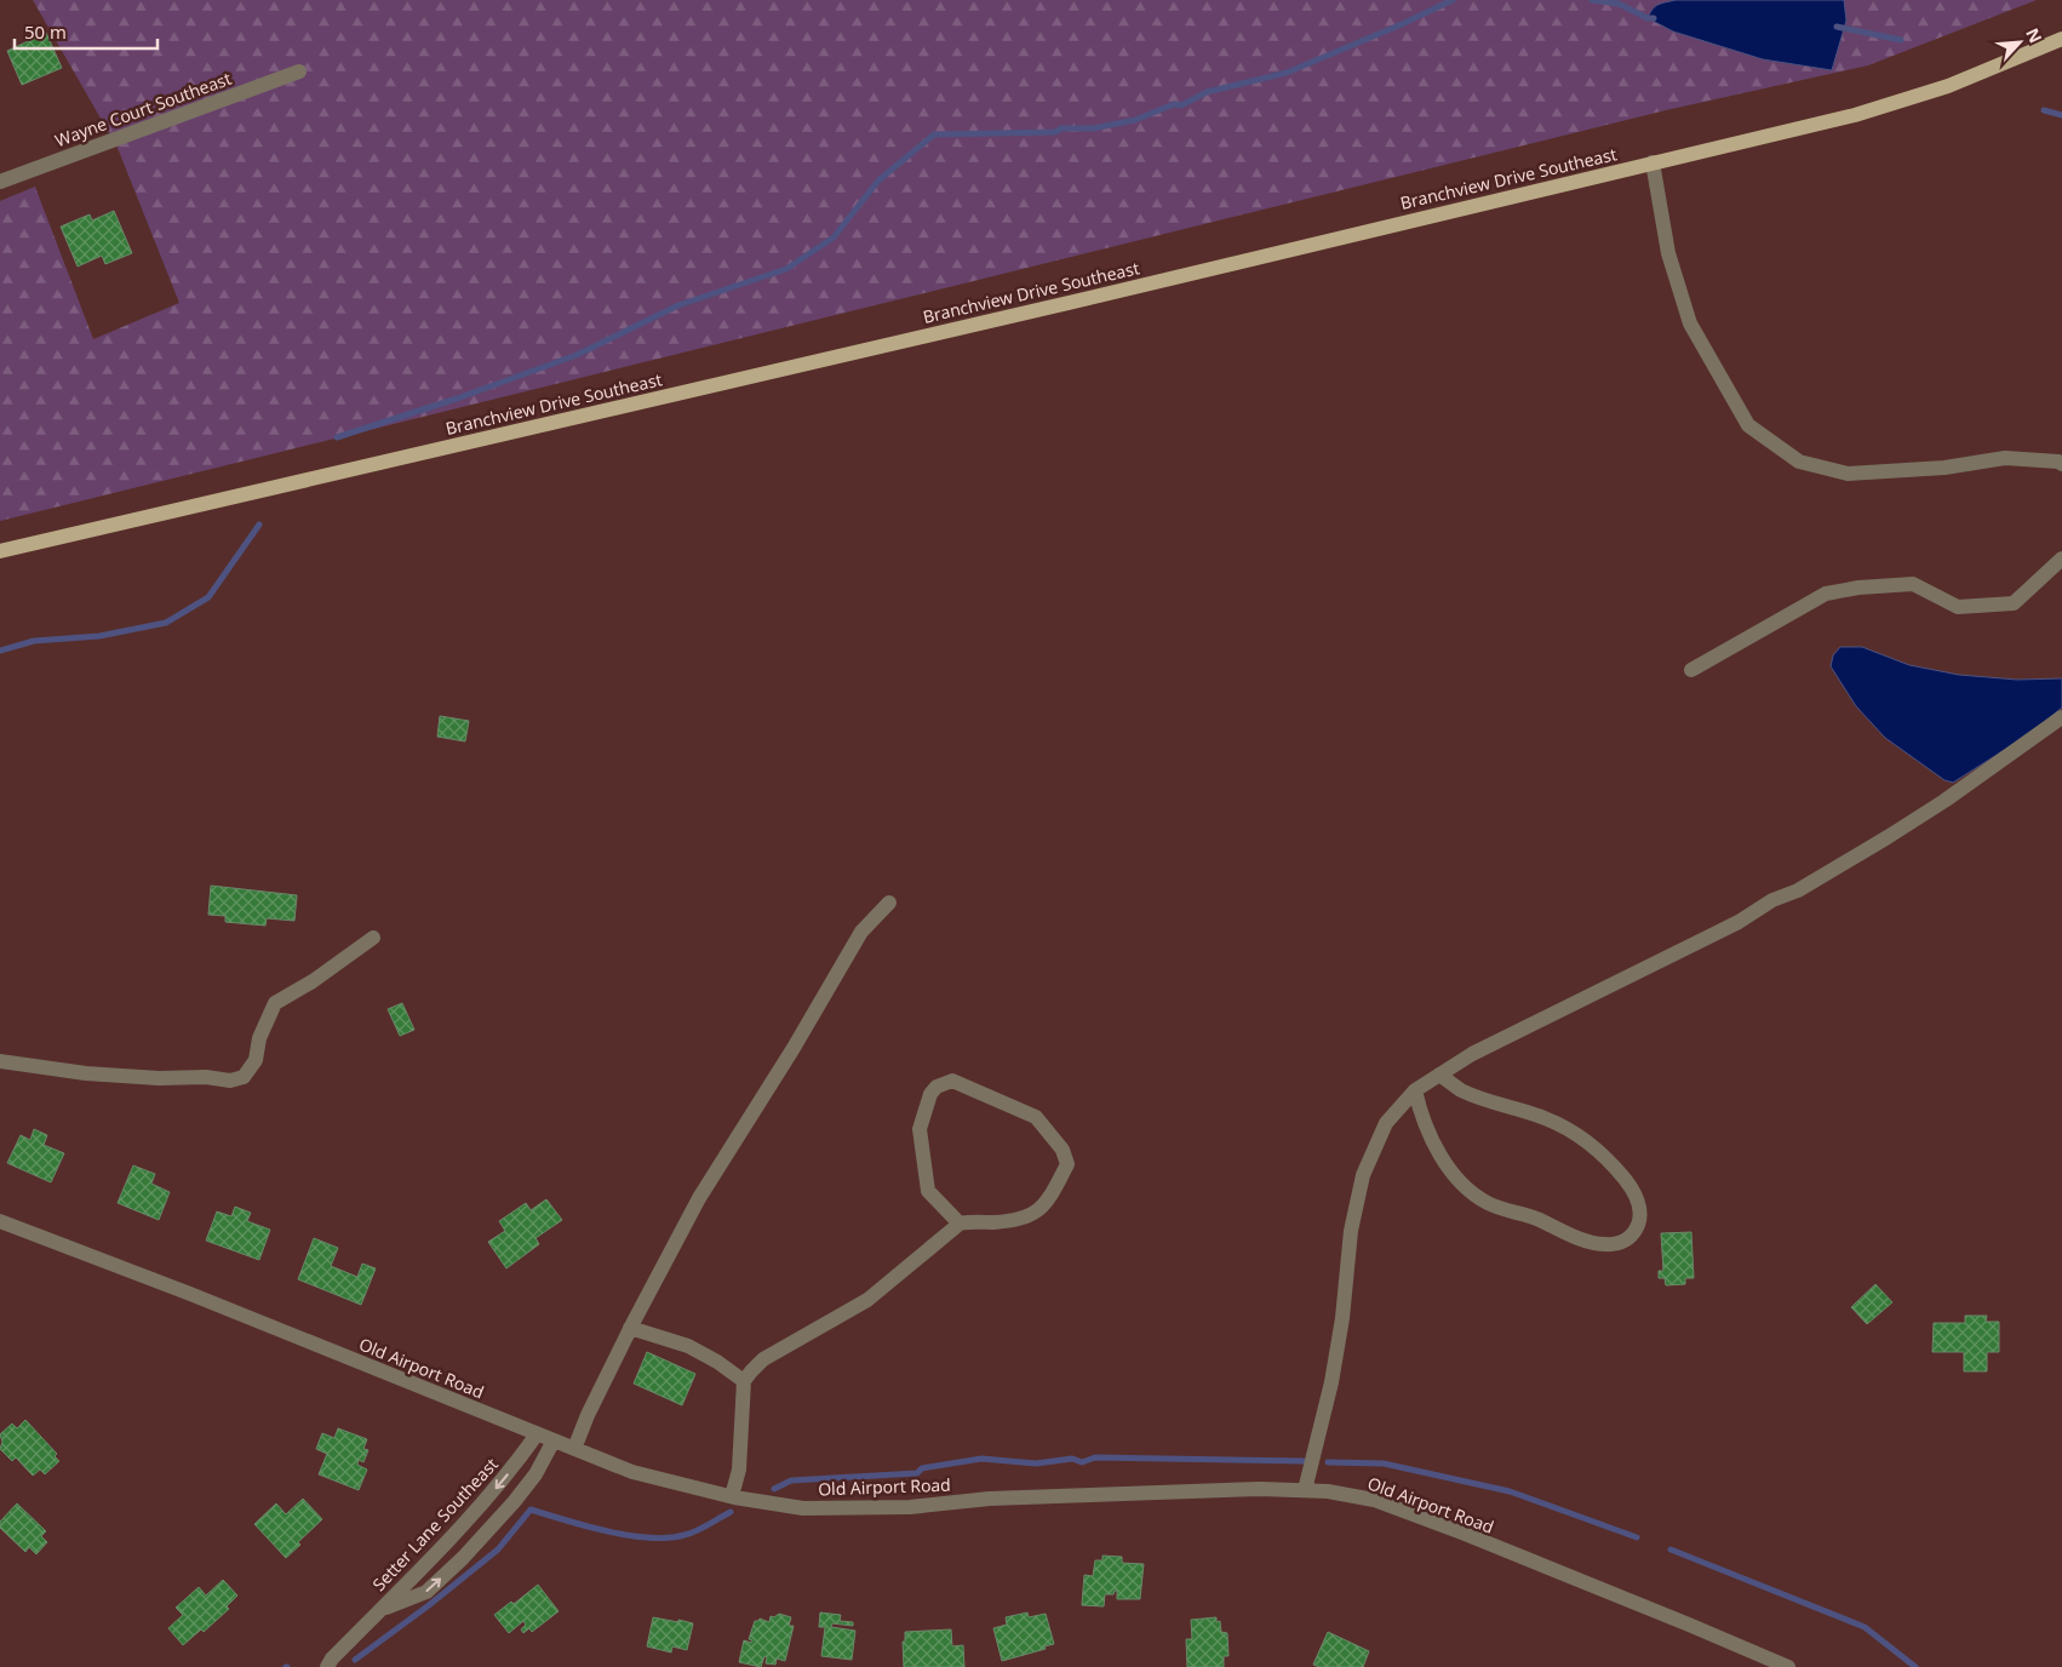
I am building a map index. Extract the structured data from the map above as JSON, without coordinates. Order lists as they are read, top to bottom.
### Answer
{
  "streets": {
    "main road": ["Branchview Drive Southeast"],
    "street": ["Wayne Court Southeast", "Old Airport Road", "Setter Lane Southeast"]
  },
  "crossings": [
    ["Old Airport Road", "Setter Lane Southeast"]
  ],
  "scale_bar": "50 m",
  "north": "top right"
}
